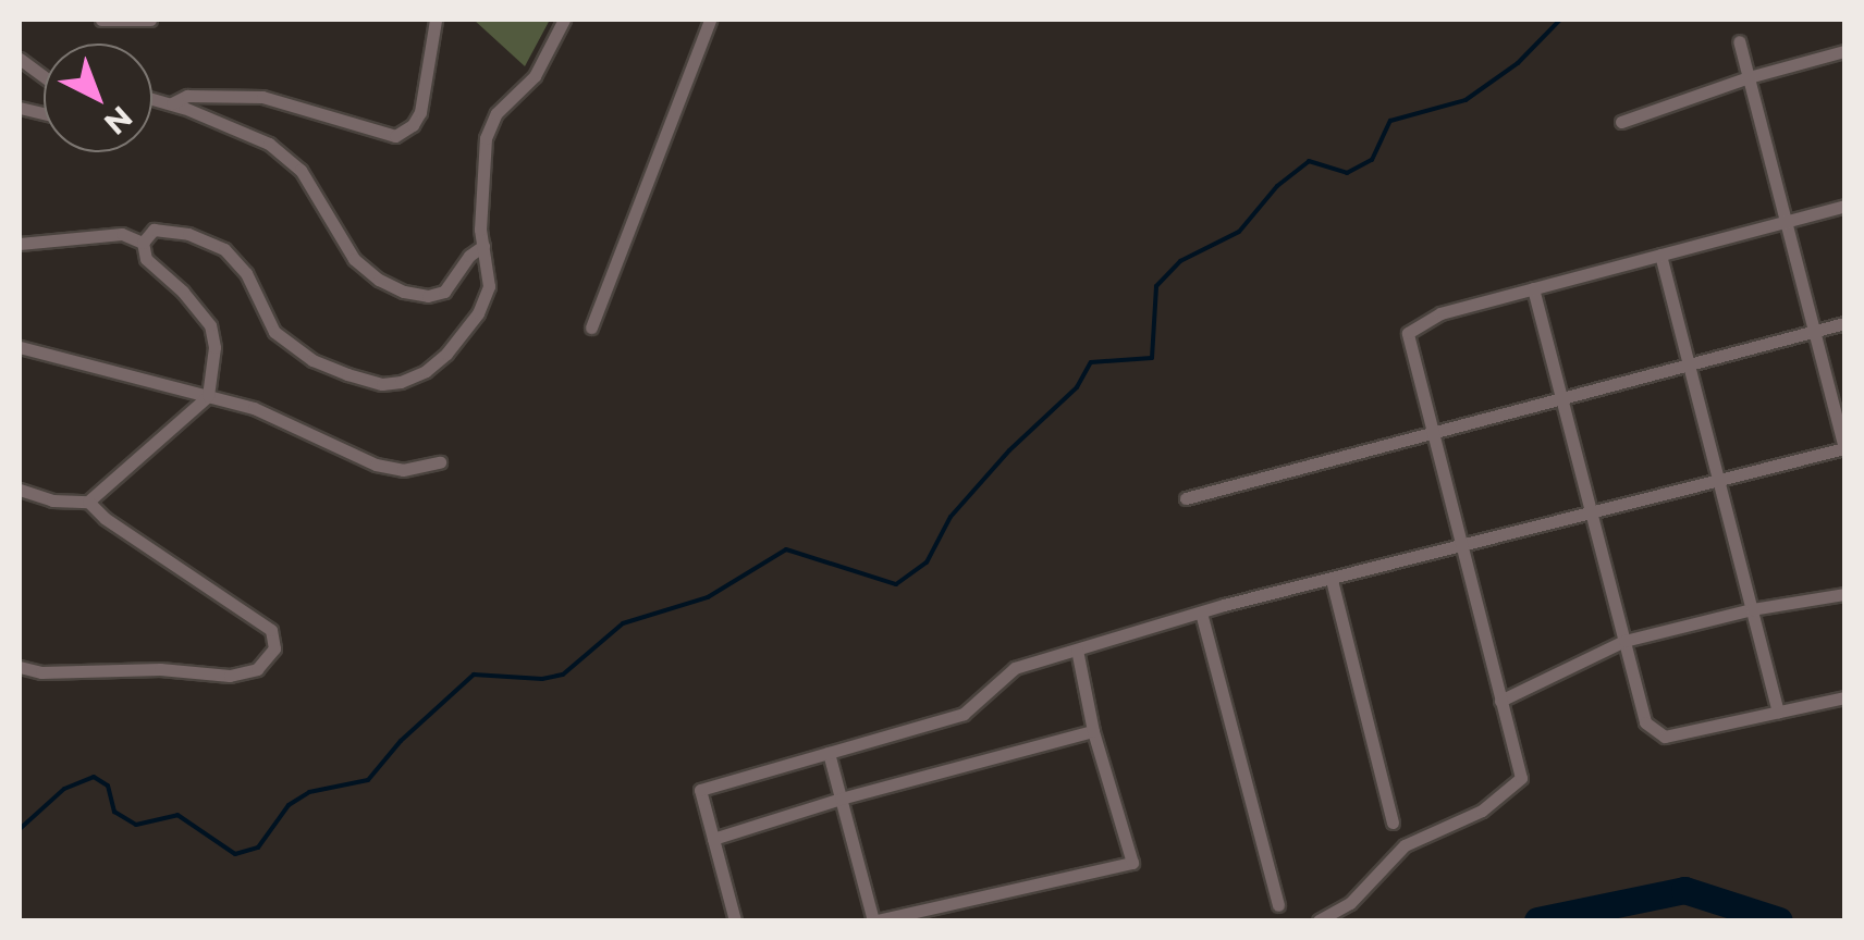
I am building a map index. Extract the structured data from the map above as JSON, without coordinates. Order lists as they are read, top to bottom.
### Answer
{
  "north": "bottom right"
}
